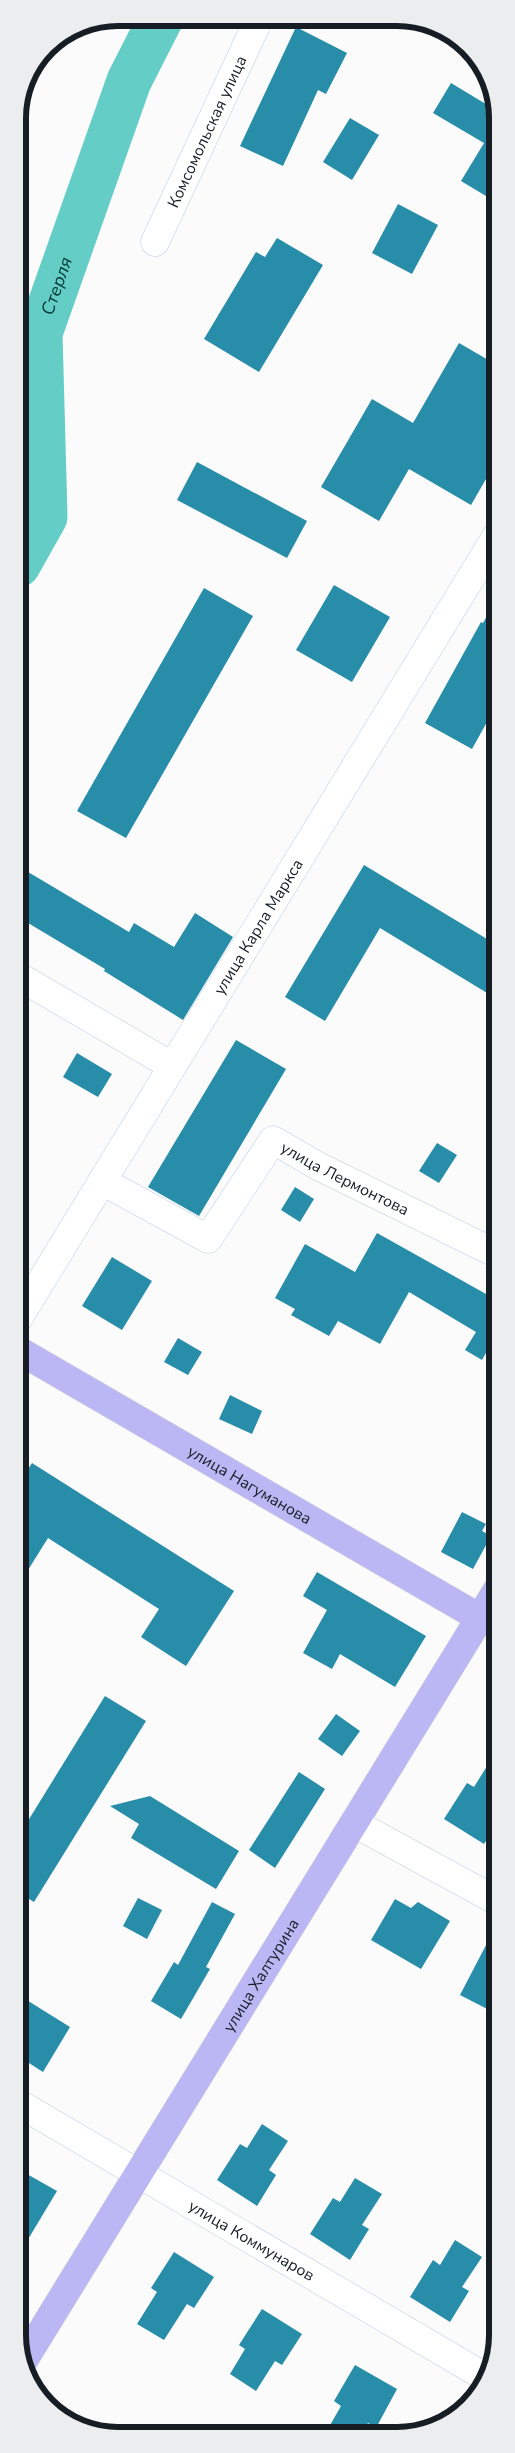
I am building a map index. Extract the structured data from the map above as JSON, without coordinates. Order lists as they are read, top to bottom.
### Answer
{
  "streets": {
    "main road": ["улица Нагуманова", "улица Халтурина"],
    "street": [
      "Комсомольская улица",
      "улица Карла Маркса",
      "улица Лермонтова",
      "улица Коммунаров"
    ]
  },
  "crossings": [
    ["улица Карла Маркса", "улица Лермонтова"],
    ["улица Нагуманова", "улица Халтурина"],
    ["улица Халтурина", "улица Коммунаров"]
  ],
  "water": ["Стерля"]
}
